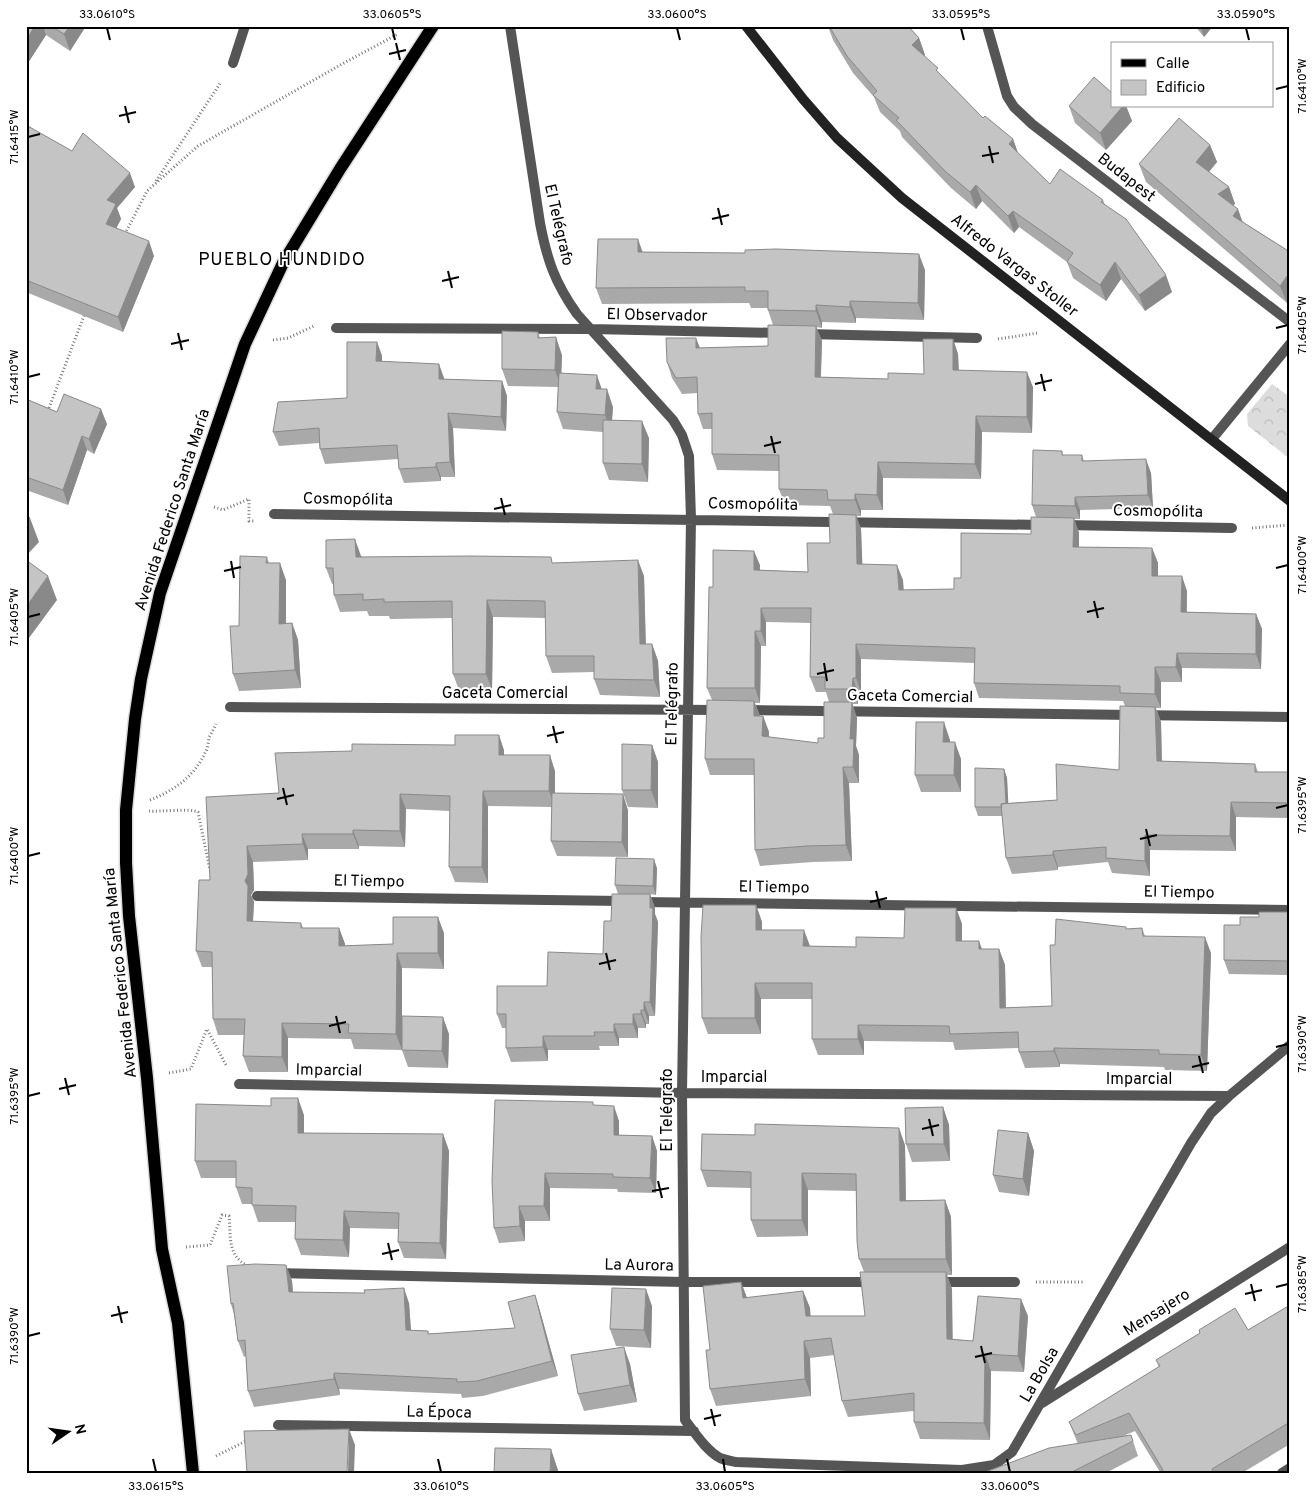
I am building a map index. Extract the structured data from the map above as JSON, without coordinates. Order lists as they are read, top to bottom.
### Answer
{
  "streets": {
    "main road": ["Alfredo Vargas Stoller", "Avenida Federico Santa María"],
    "street": [
      "Budapest",
      "El Telégrafo",
      "El Observador",
      "Cosmopólita",
      "Gaceta Comercial",
      "El Tiempo",
      "Imparcial",
      "La Aurora",
      "Mensajero",
      "La Bolsa",
      "La Época"
    ]
  },
  "crossings": [
    ["El Telégrafo", "El Observador"],
    ["El Telégrafo", "Cosmopólita"],
    ["El Telégrafo", "Gaceta Comercial"],
    ["El Telégrafo", "El Tiempo"],
    ["El Telégrafo", "Imparcial"],
    ["El Telégrafo", "La Aurora"],
    ["El Telégrafo", "La Bolsa"],
    ["El Telégrafo", "La Época"],
    ["Imparcial", "La Bolsa"],
    ["Mensajero", "La Bolsa"],
    ["La Bolsa", "La Época"]
  ],
  "districts": ["PUEBLO HUNDIDO"],
  "legend": ["Calle", "Edificio"],
  "north": "right",
  "coordinates": [
    "33.0610°S",
    "33.0605°S",
    "33.0600°S",
    "33.0595°S",
    "33.0590°S",
    "71.6410°W",
    "71.6415°W",
    "71.6405°W",
    "71.6400°W",
    "71.6395°W",
    "71.6390°W",
    "71.6385°W",
    "33.0615°S"
  ]
}
